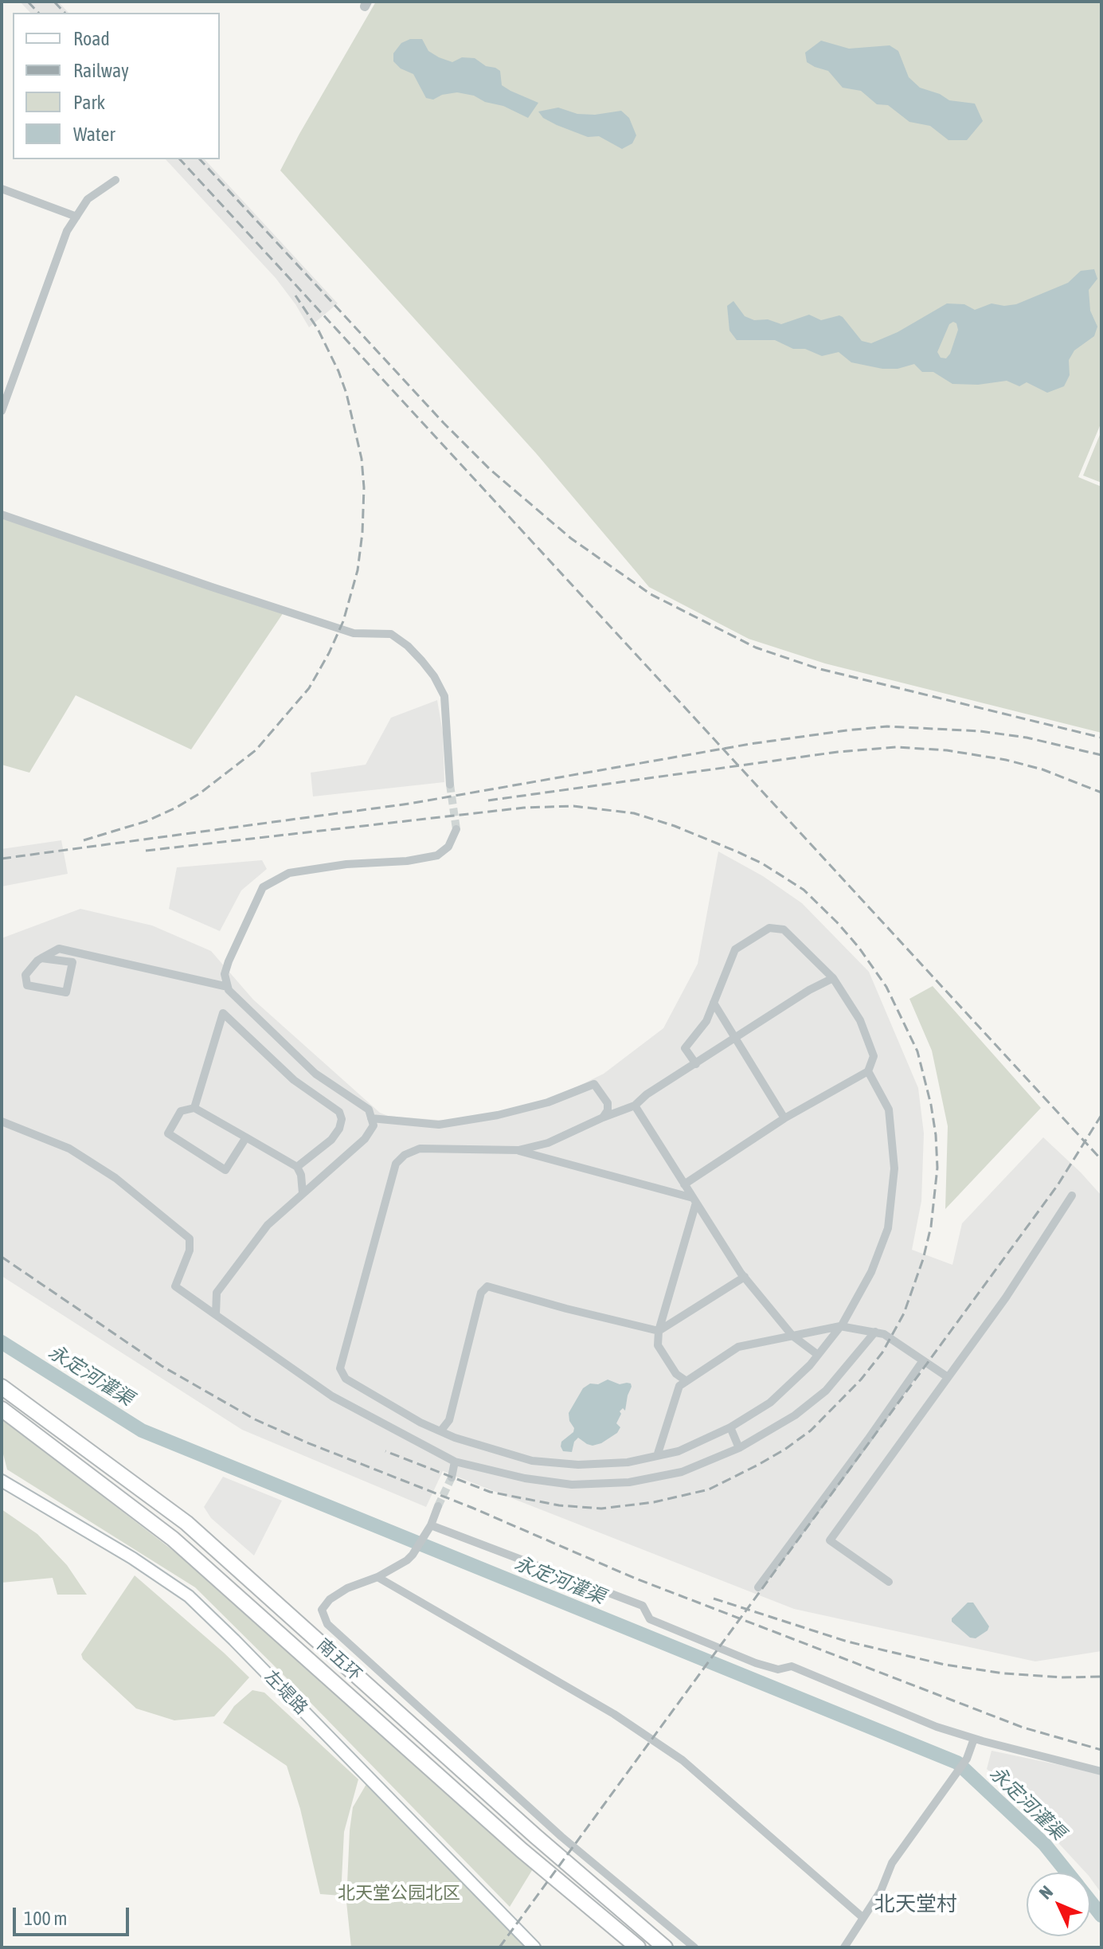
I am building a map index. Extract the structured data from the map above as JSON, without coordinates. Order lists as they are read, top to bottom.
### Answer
{
  "streets": {
    "highway": ["南五环"],
    "main road": ["左堤路"]
  },
  "districts": ["北天堂村"],
  "water": ["永定河灌渠"],
  "parks": ["北天堂公园北区"],
  "legend": [
    "Road",
    "Railway",
    "Park",
    "Water"
  ],
  "scale_bar": "100 m",
  "north": "top left"
}
